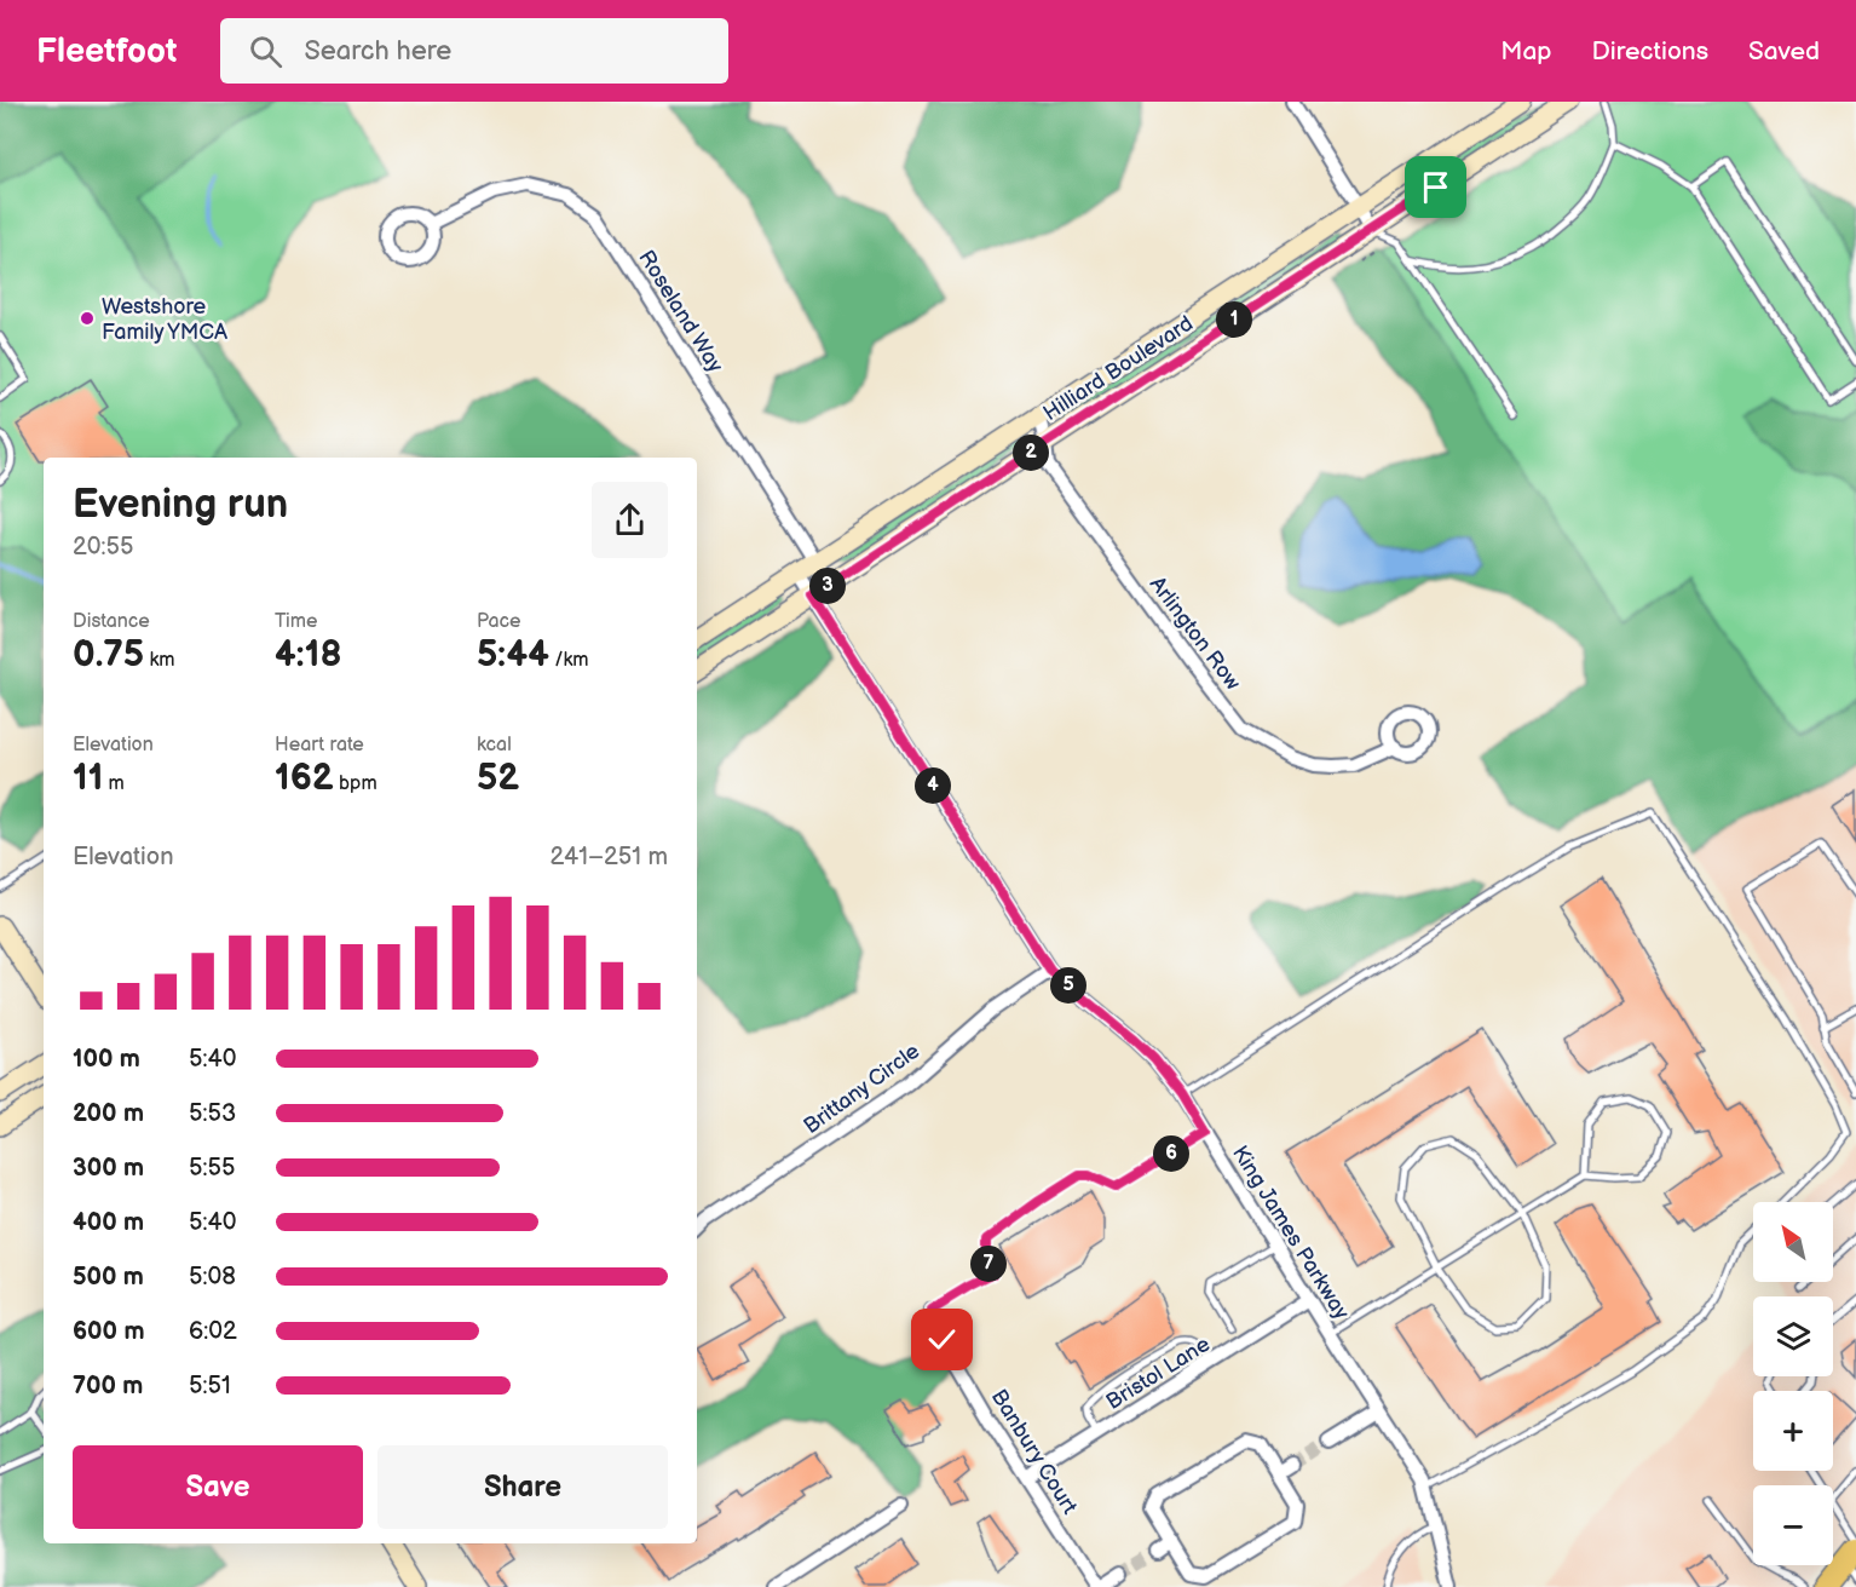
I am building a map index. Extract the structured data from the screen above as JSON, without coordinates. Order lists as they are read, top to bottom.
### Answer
{
  "streets": {
    "main road": ["Hilliard Boulevard"],
    "street": [
      "Roseland Way",
      "Arlington Row",
      "Brittany Circle",
      "King James Parkway",
      "Bristol Lane",
      "Banbury Court"
    ]
  },
  "crossings": [
    ["Roseland Way", "Hilliard Boulevard"],
    ["Hilliard Boulevard", "Arlington Row"],
    ["Hilliard Boulevard", "King James Parkway"],
    ["Brittany Circle", "King James Parkway"],
    ["King James Parkway", "Bristol Lane"],
    ["King James Parkway", "Banbury Court"],
    ["Bristol Lane", "Banbury Court"]
  ],
  "places": ["Westshore Family YMCA"],
  "north": "top left",
  "page": {
    "header": "Fleetfoot",
    "search": "Search here",
    "nav": ["Map", "Directions", "Saved"],
    "pins": [
      "1",
      "2",
      "3",
      "4",
      "5",
      "6",
      "7"
    ],
    "heading": ["Evening run", "20:55"],
    "stats": [
      ["Distance", "0.75 km"],
      ["Time", "4:18"],
      ["Pace", "5:44 /km"],
      ["Elevation", "11 m"],
      ["Heart rate", "162 bpm"],
      ["kcal", "52"]
    ],
    "chart": ["Elevation", "241–251 m"],
    "list": [
      {
        "name": "100 m",
        "note": "5:40"
      },
      {
        "name": "200 m",
        "note": "5:53"
      },
      {
        "name": "300 m",
        "note": "5:55"
      },
      {
        "name": "400 m",
        "note": "5:40"
      },
      {
        "name": "500 m",
        "note": "5:08"
      },
      {
        "name": "600 m",
        "note": "6:02"
      },
      {
        "name": "700 m",
        "note": "5:51"
      }
    ],
    "map_buttons": ["+", "−"],
    "buttons": ["Save", "Share"]
  }
}
